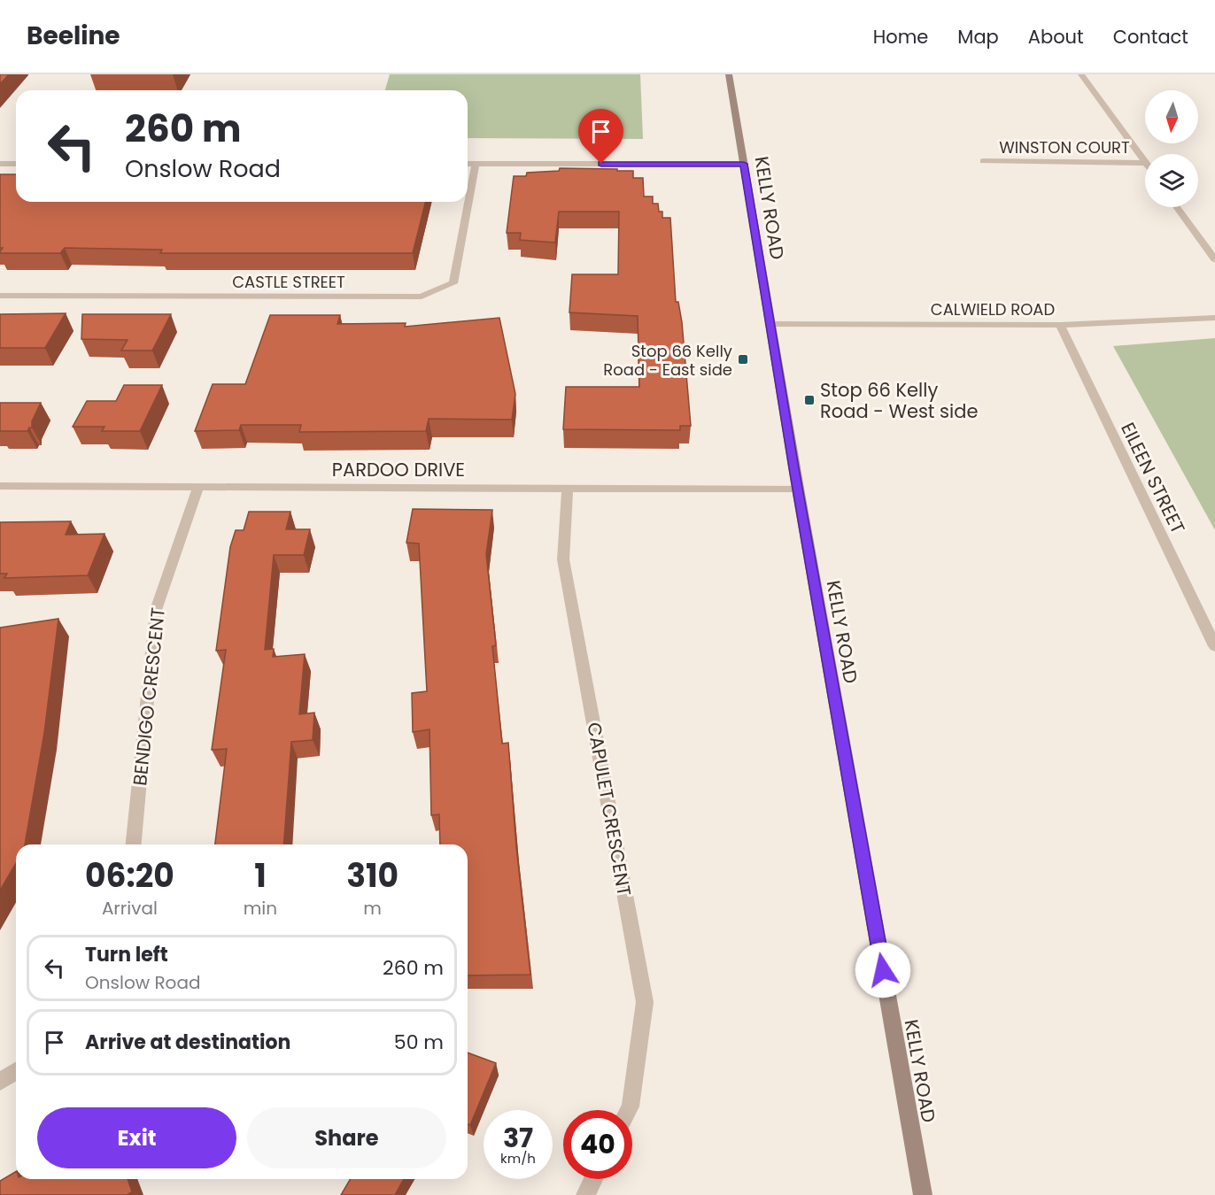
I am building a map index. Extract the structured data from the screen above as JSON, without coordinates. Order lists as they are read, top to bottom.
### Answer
{
  "streets": {
    "street": [
      "WINSTON COURT",
      "KELLY ROAD",
      "CASTLE STREET",
      "CALWIELD ROAD",
      "PARDOO DRIVE",
      "EILEEN STREET",
      "BENDIGO CRESCENT",
      "CAPULET CRESCENT"
    ]
  },
  "crossings": [
    ["KELLY ROAD", "CALWIELD ROAD"],
    ["KELLY ROAD", "PARDOO DRIVE"],
    ["CALWIELD ROAD", "EILEEN STREET"],
    ["PARDOO DRIVE", "BENDIGO CRESCENT"],
    ["PARDOO DRIVE", "CAPULET CRESCENT"]
  ],
  "places": {
    "transit": ["Stop 66 Kelly Road - East side", "Stop 66 Kelly Road - West side"]
  },
  "north": "bottom",
  "page": {
    "header": "Beeline",
    "nav": [
      "Home",
      "Map",
      "About",
      "Contact"
    ],
    "turn": ["260 m", "Onslow Road"],
    "eta": [
      "06:20",
      "Arrival",
      "1",
      "min",
      "310",
      "m"
    ],
    "list": [
      {
        "name": "Turn left",
        "note": "Onslow Road",
        "value": "260 m"
      },
      {
        "name": "Arrive at destination",
        "value": "50 m"
      }
    ],
    "buttons": ["Exit", "Share"],
    "speed": "37 km/h",
    "limit": "40"
  }
}
